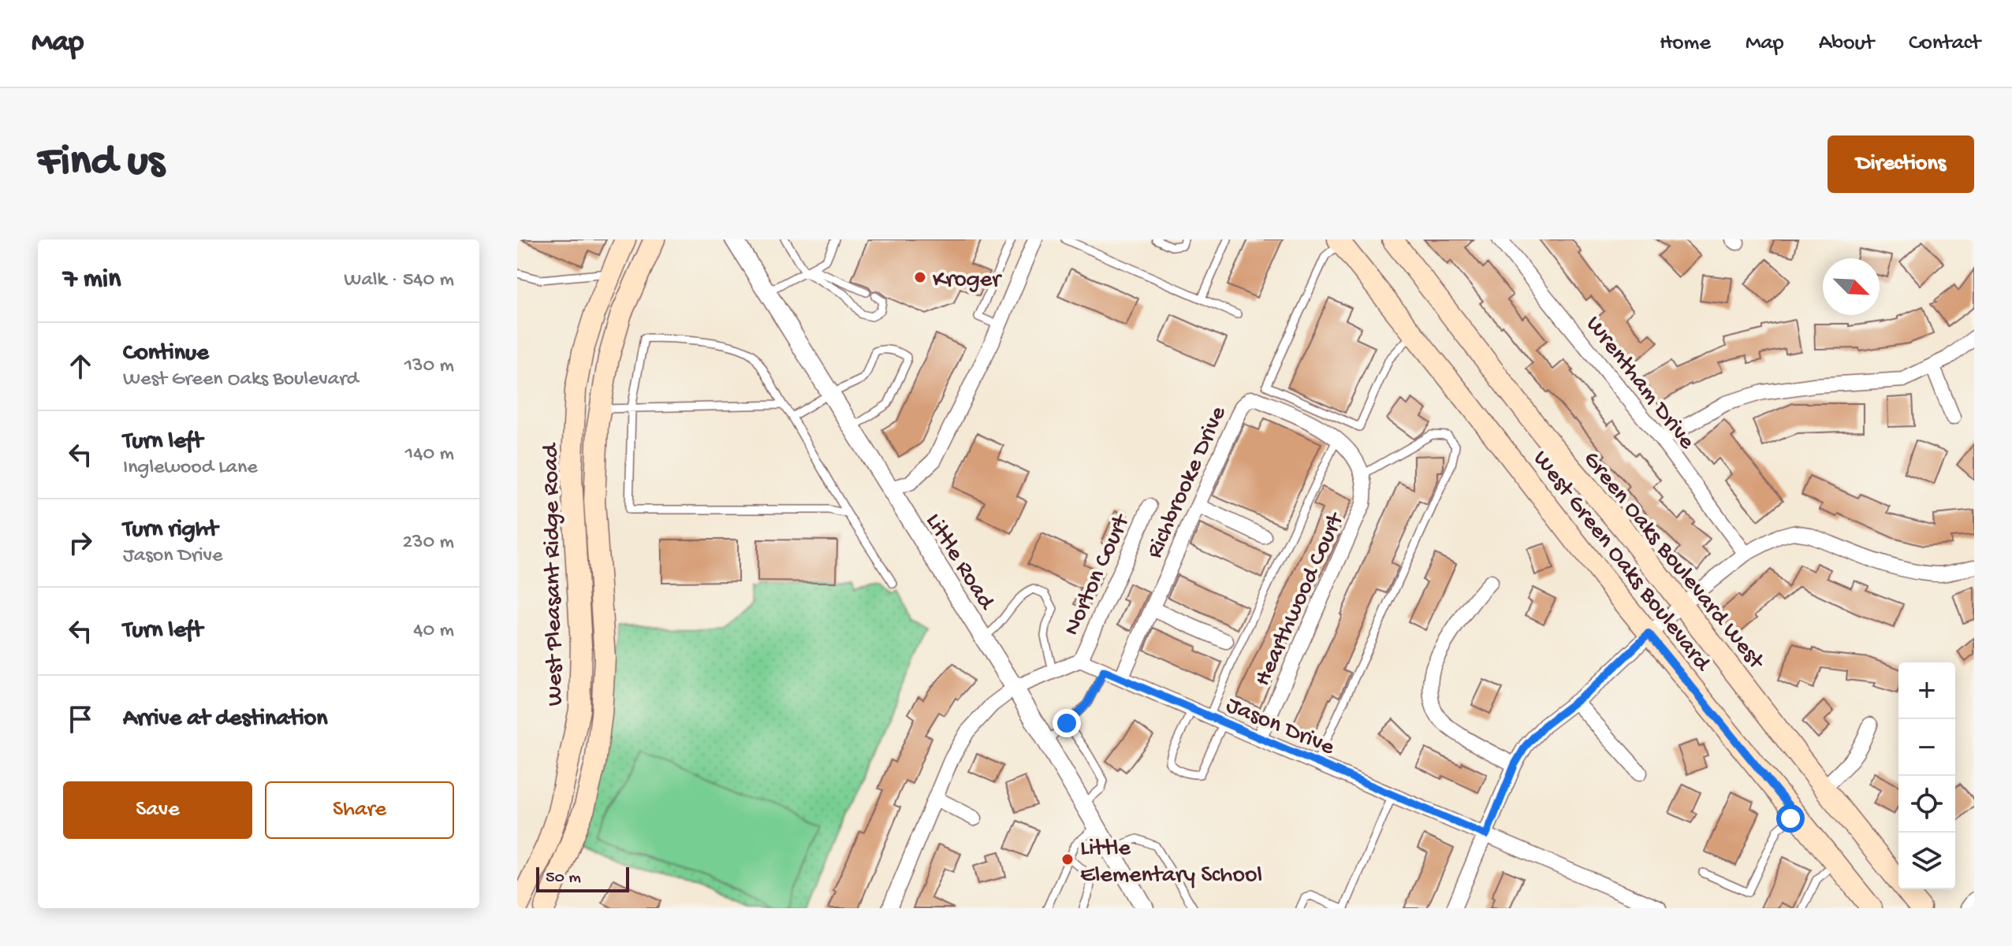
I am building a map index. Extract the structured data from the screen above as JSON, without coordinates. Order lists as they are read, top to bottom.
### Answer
{
  "streets": {
    "main road": ["Green Oaks Boulevard West", "West Green Oaks Boulevard", "West Pleasant Ridge Road"],
    "street": [
      "Wrentham Drive",
      "Richbrooke Drive",
      "Little Road",
      "Norton Court",
      "Hearthwood Court",
      "Jason Drive"
    ]
  },
  "crossings": [
    ["Richbrooke Drive", "Hearthwood Court"],
    ["Richbrooke Drive", "Jason Drive"],
    ["Norton Court", "Jason Drive"],
    ["Hearthwood Court", "Jason Drive"]
  ],
  "places": ["Kroger", "Little Elementary School"],
  "scale_bar": "50 m",
  "north": "bottom right",
  "page": {
    "header": "Map",
    "nav": [
      "Home",
      "Map",
      "About",
      "Contact"
    ],
    "buttons": [
      "Directions",
      ["Save", "Share"]
    ],
    "title": "Find us",
    "heading": ["7 min", "Walk · 540 m"],
    "list": [
      ["Continue", "West Green Oaks Boulevard", "130 m"],
      ["Turn left", "Inglewood Lane", "140 m"],
      ["Turn right", "Jason Drive", "230 m"],
      ["Turn left", "40 m"],
      "Arrive at destination"
    ],
    "map_buttons": ["+", "−"],
    "scale": "50 m"
  }
}
